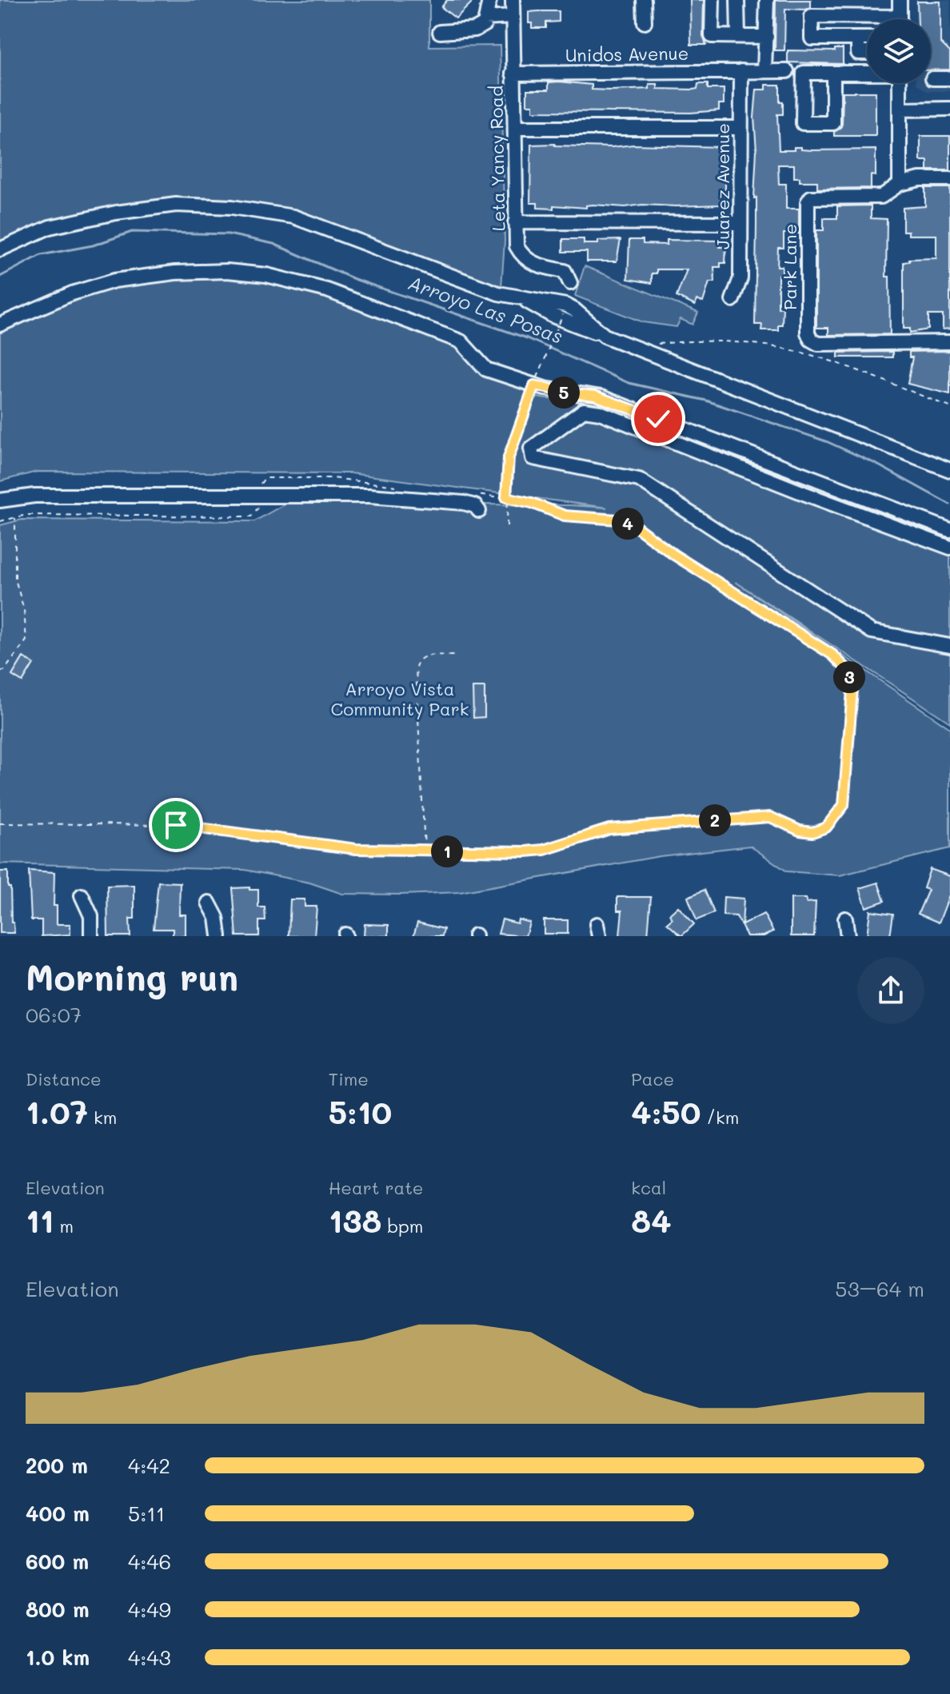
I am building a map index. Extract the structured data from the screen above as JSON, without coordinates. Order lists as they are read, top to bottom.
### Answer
{
  "streets": {
    "street": [
      "Unidos Avenue",
      "Leta Yancy Road",
      "Juarez Avenue",
      "Park Lane"
    ]
  },
  "crossings": [
    ["Unidos Avenue", "Leta Yancy Road"],
    ["Unidos Avenue", "Juarez Avenue"]
  ],
  "water": ["Arroyo Las Posas"],
  "parks": ["Arroyo Vista Community Park"],
  "page": {
    "pins": [
      "5",
      "4",
      "3",
      "2",
      "1"
    ],
    "heading": ["Morning run", "06:07"],
    "stats": [
      ["Distance", "1.07 km"],
      ["Time", "5:10"],
      ["Pace", "4:50 /km"],
      ["Elevation", "11 m"],
      ["Heart rate", "138 bpm"],
      ["kcal", "84"]
    ],
    "chart": ["Elevation", "53–64 m"],
    "list": [
      {
        "name": "200 m",
        "note": "4:42"
      },
      {
        "name": "400 m",
        "note": "5:11"
      },
      {
        "name": "600 m",
        "note": "4:46"
      },
      {
        "name": "800 m",
        "note": "4:49"
      },
      {
        "name": "1.0 km",
        "note": "4:43"
      }
    ]
  }
}
